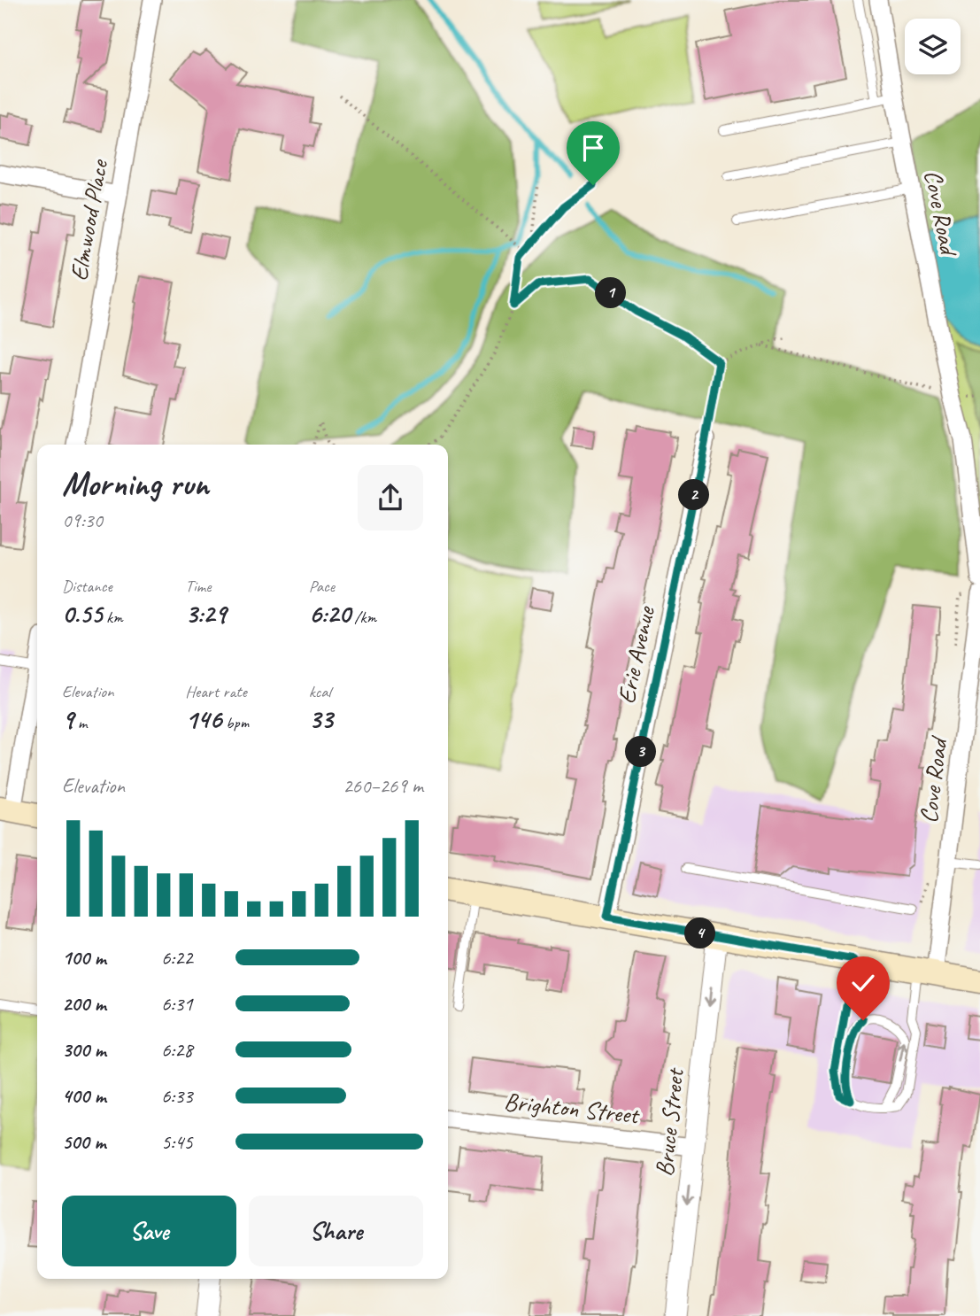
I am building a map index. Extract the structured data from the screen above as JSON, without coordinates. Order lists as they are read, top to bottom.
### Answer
{
  "streets": {
    "street": [
      "Cove Road",
      "Elmwood Place",
      "Erie Avenue",
      "Brighton Street",
      "Bruce Street"
    ]
  },
  "crossings": [
    ["Brighton Street", "Bruce Street"]
  ],
  "one_way": ["Bruce Street"],
  "page": {
    "pins": [
      "1",
      "2",
      "3",
      "4"
    ],
    "heading": ["Morning run", "09:30"],
    "stats": [
      ["Distance", "0.55 km"],
      ["Time", "3:29"],
      ["Pace", "6:20 /km"],
      ["Elevation", "9 m"],
      ["Heart rate", "146 bpm"],
      ["kcal", "33"]
    ],
    "chart": ["Elevation", "260–269 m"],
    "list": [
      {
        "name": "100 m",
        "note": "6:22"
      },
      {
        "name": "200 m",
        "note": "6:31"
      },
      {
        "name": "300 m",
        "note": "6:28"
      },
      {
        "name": "400 m",
        "note": "6:33"
      },
      {
        "name": "500 m",
        "note": "5:45"
      }
    ],
    "buttons": ["Save", "Share"]
  }
}
